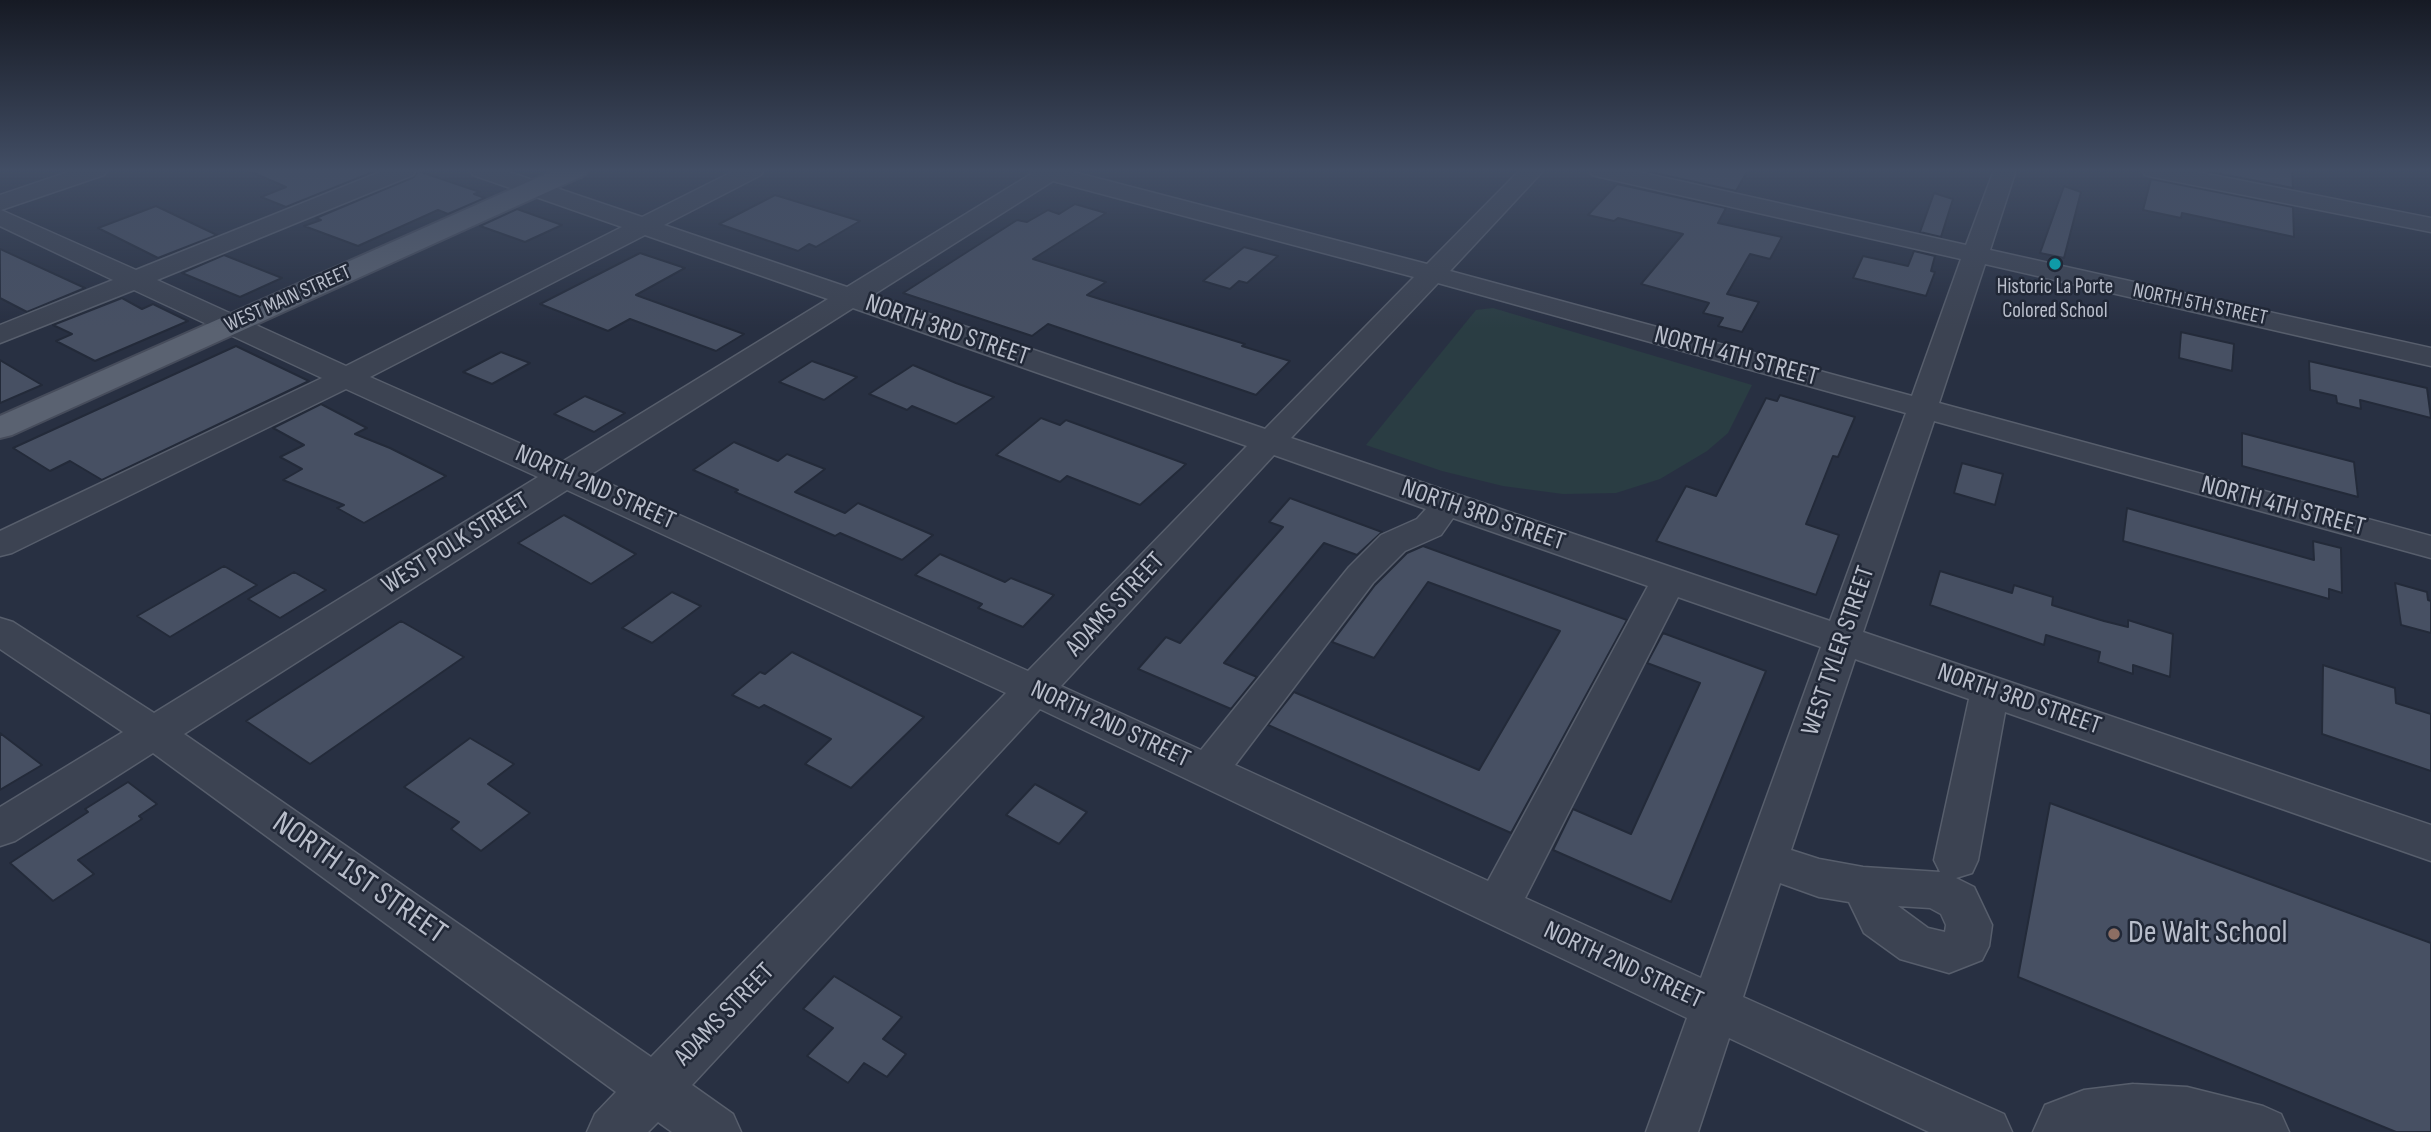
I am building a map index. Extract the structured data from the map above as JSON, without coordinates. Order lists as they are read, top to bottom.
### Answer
{
  "streets": {
    "main road": ["WEST MAIN STREET"],
    "street": [
      "NORTH 5TH STREET",
      "NORTH 3RD STREET",
      "NORTH 4TH STREET",
      "NORTH 2ND STREET",
      "WEST POLK STREET",
      "ADAMS STREET",
      "WEST TYLER STREET",
      "NORTH 1ST STREET"
    ]
  },
  "crossings": [
    ["WEST MAIN STREET", "NORTH 2ND STREET"],
    ["NORTH 5TH STREET", "WEST TYLER STREET"],
    ["NORTH 3RD STREET", "WEST POLK STREET"],
    ["NORTH 3RD STREET", "ADAMS STREET"],
    ["NORTH 3RD STREET", "WEST TYLER STREET"],
    ["NORTH 4TH STREET", "ADAMS STREET"],
    ["NORTH 4TH STREET", "WEST TYLER STREET"],
    ["NORTH 2ND STREET", "WEST POLK STREET"],
    ["NORTH 2ND STREET", "ADAMS STREET"],
    ["NORTH 2ND STREET", "WEST TYLER STREET"],
    ["WEST POLK STREET", "NORTH 1ST STREET"],
    ["ADAMS STREET", "NORTH 1ST STREET"]
  ],
  "places": ["Historic La Porte Colored School", "De Walt School"]
}
